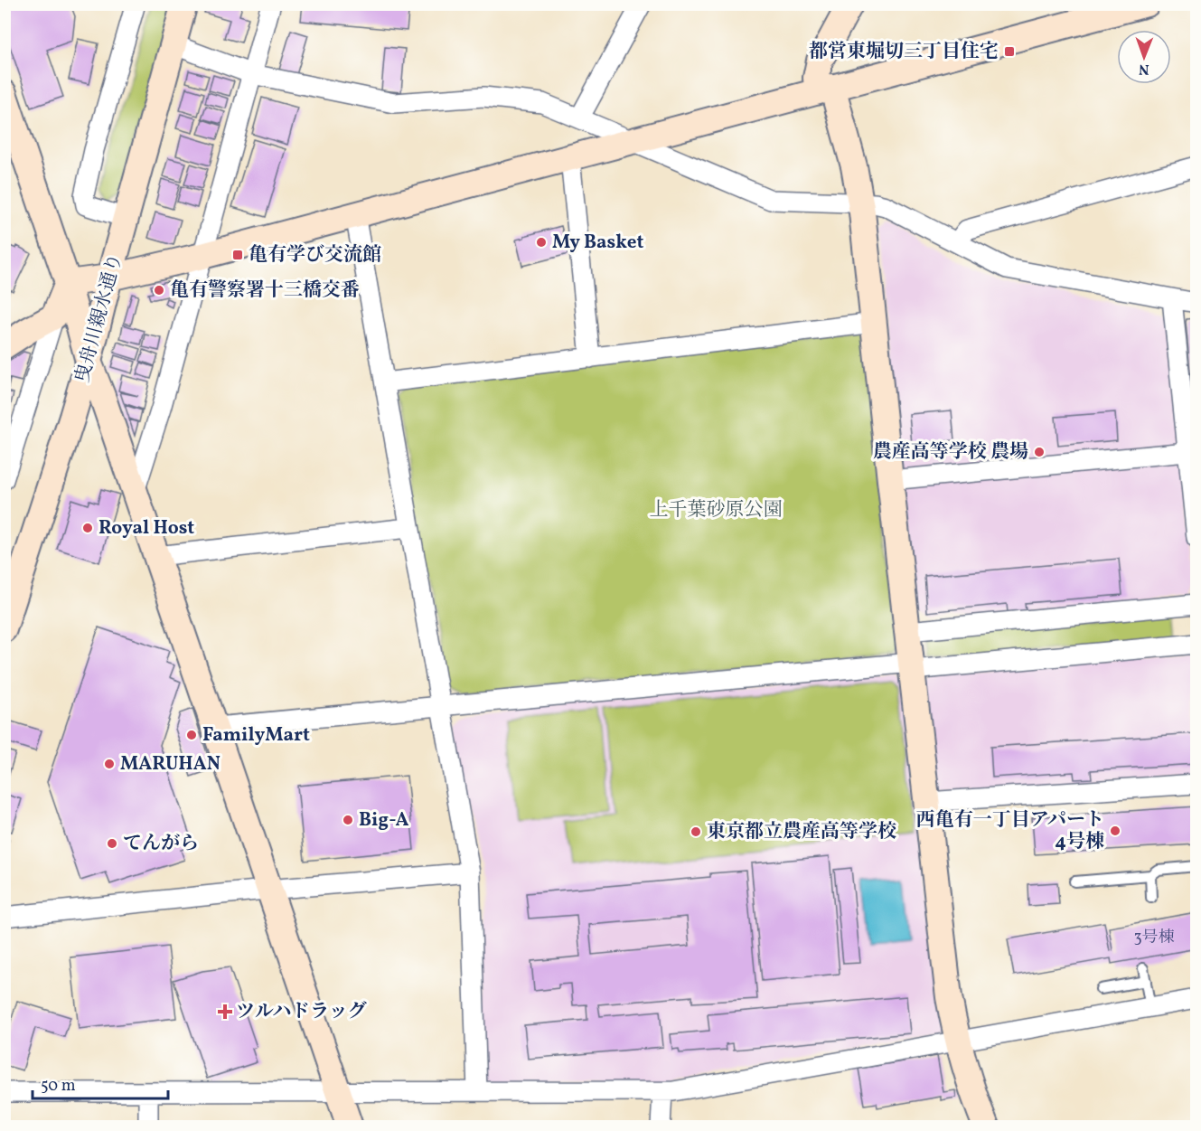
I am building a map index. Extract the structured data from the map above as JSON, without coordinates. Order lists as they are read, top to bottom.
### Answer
{
  "streets": {
    "street": ["曳舟川親水通り"]
  },
  "parks": ["上千葉砂原公園"],
  "places": {
    "transit": ["都営東堀切三丁目住宅", "亀有学び交流館"],
    "other": [
      "My Basket",
      "亀有警察署十三橋交番",
      "農産高等学校 農場",
      "Royal Host",
      "FamilyMart",
      "MARUHAN",
      "Big-A",
      "西亀有一丁目アパート 4号棟",
      "東京都立農産高等学校",
      "てんがら"
    ],
    "health": ["ツルハドラッグ"]
  },
  "house_numbers": ["3号棟"],
  "scale_bar": "50 m",
  "north": "bottom"
}
